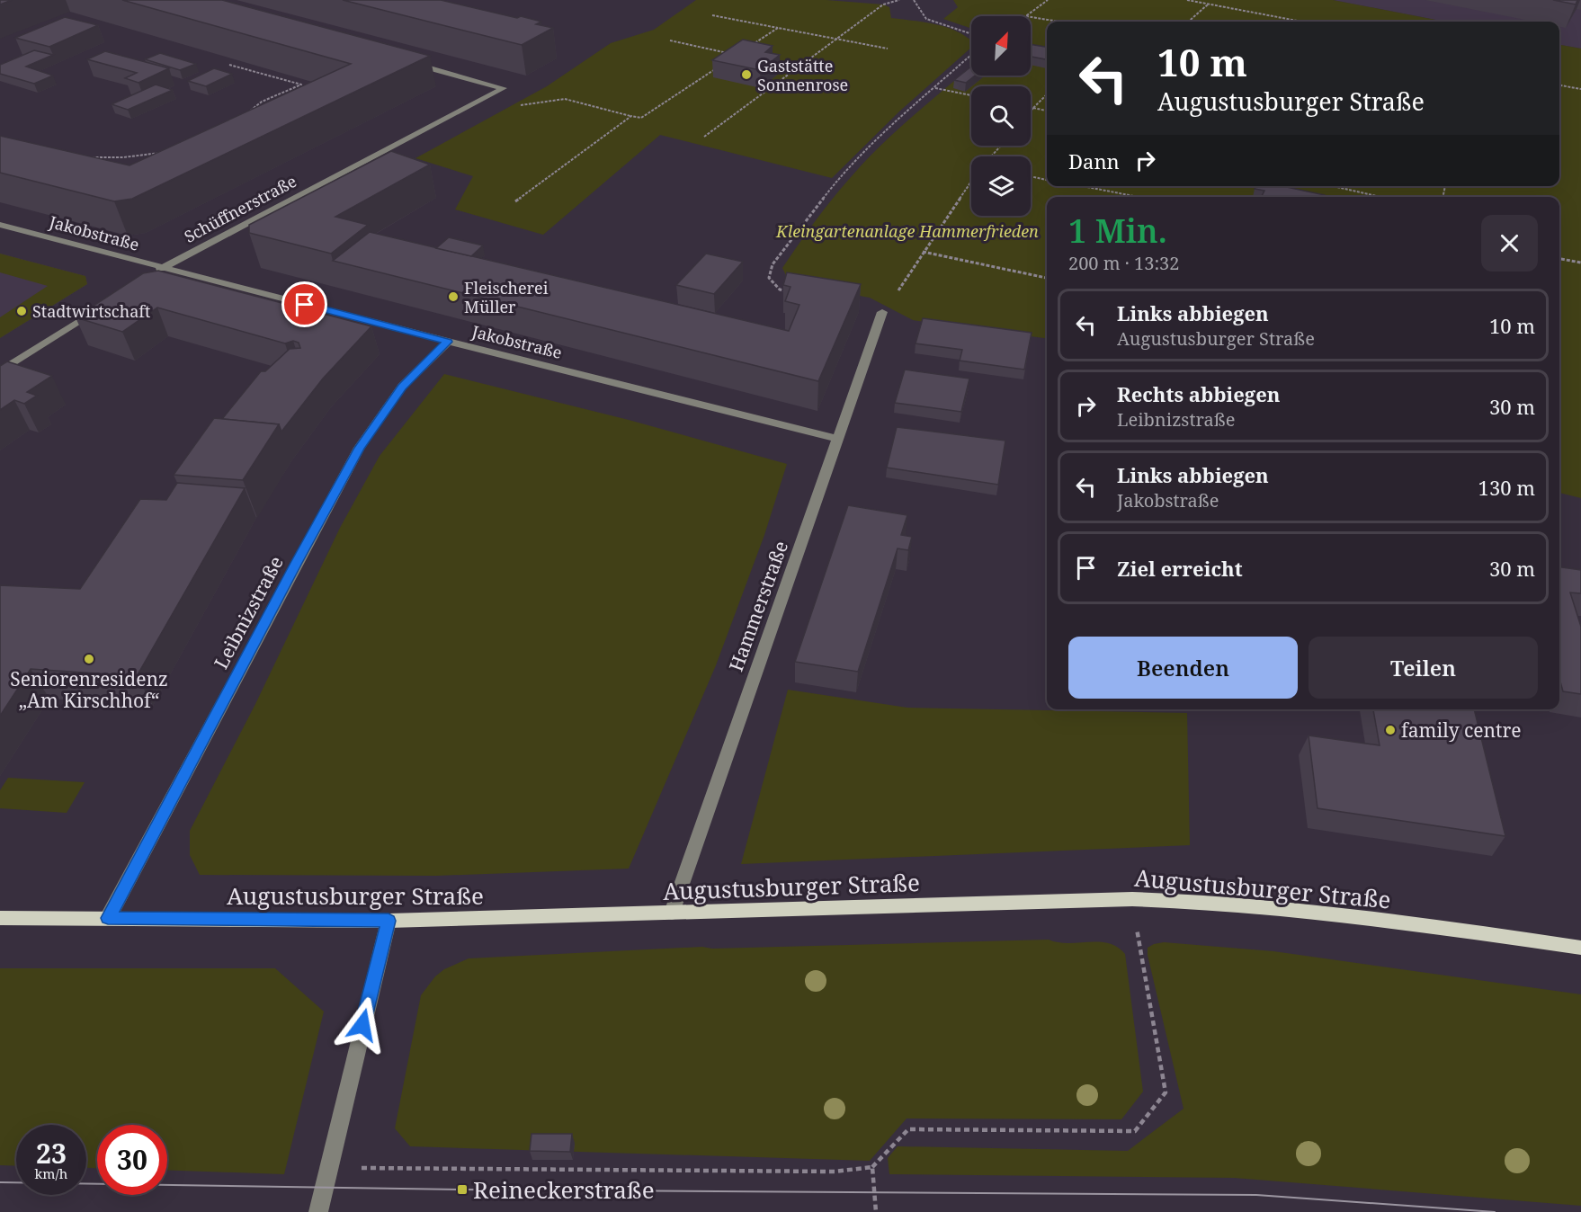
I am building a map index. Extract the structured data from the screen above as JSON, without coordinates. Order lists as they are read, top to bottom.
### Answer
{
  "streets": {
    "main road": ["Augustusburger Straße"],
    "street": [
      "Schüffnerstraße",
      "Jakobstraße",
      "Hammerstraße",
      "Leibnizstraße"
    ]
  },
  "crossings": [
    ["Schüffnerstraße", "Jakobstraße"],
    ["Jakobstraße", "Hammerstraße"],
    ["Jakobstraße", "Leibnizstraße"],
    ["Hammerstraße", "Augustusburger Straße"],
    ["Leibnizstraße", "Augustusburger Straße"]
  ],
  "parks": ["Kleingartenanlage Hammerfrieden"],
  "places": {
    "other": [
      "Gaststätte Sonnenrose",
      "Fleischerei Müller",
      "Stadtwirtschaft",
      "Seniorenresidenz „Am Kirschhof“",
      "family centre"
    ],
    "transit": ["Reineckerstraße"]
  },
  "north": "top right",
  "page": {
    "turn": ["10 m", "Augustusburger Straße"],
    "then": "Dann",
    "heading": ["1 Min.", "200 m · 13:32"],
    "list": [
      {
        "name": "Links abbiegen",
        "note": "Augustusburger Straße",
        "value": "10 m"
      },
      {
        "name": "Rechts abbiegen",
        "note": "Leibnizstraße",
        "value": "30 m"
      },
      {
        "name": "Links abbiegen",
        "note": "Jakobstraße",
        "value": "130 m"
      },
      {
        "name": "Ziel erreicht",
        "value": "30 m"
      }
    ],
    "buttons": ["Beenden", "Teilen"],
    "speed": "23 km/h",
    "limit": "30"
  }
}
